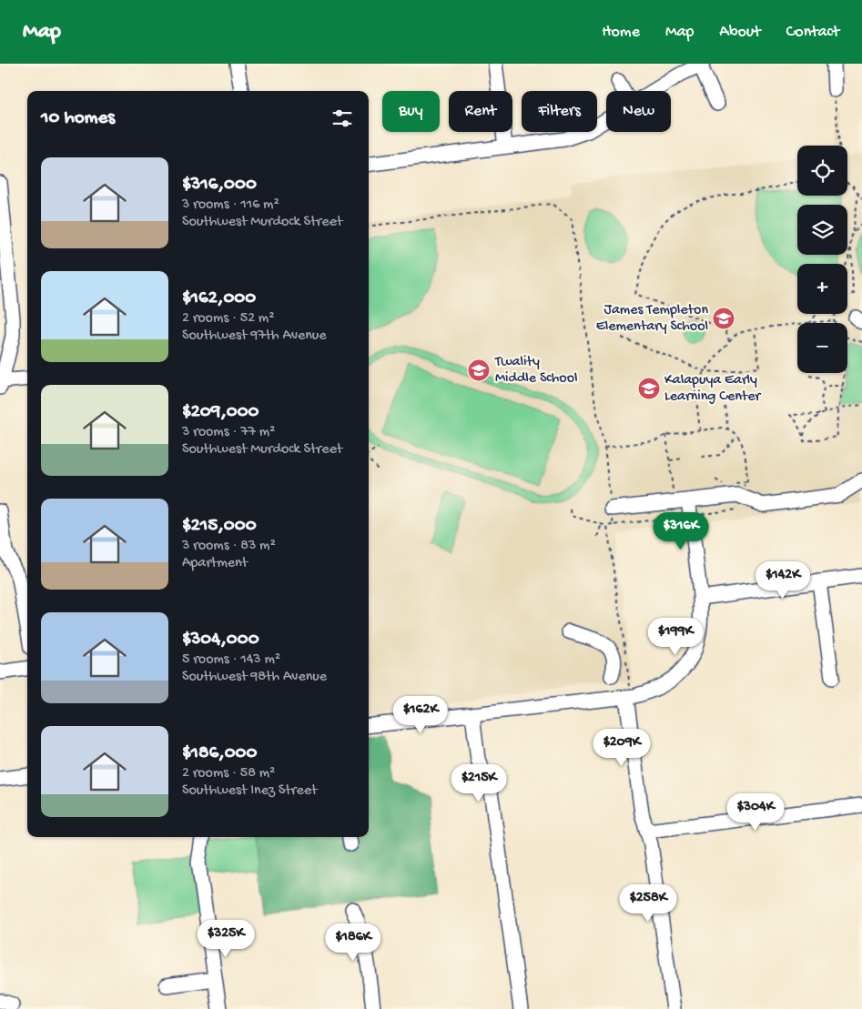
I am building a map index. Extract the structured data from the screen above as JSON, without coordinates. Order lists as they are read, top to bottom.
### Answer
{
  "places": {
    "school or university": ["James Templeton Elementary School", "Twality Middle School", "Kalapuya Early Learning Center"]
  },
  "page": {
    "header": "Map",
    "nav": [
      "Home",
      "Map",
      "About",
      "Contact"
    ],
    "chip": [
      "Buy",
      "Rent",
      "Filters",
      "New"
    ],
    "heading": "10 homes",
    "map_buttons": ["+", "−"],
    "list": [
      {
        "name": "$316,000",
        "note": "3 rooms · 116 m² · Southwest Murdock Street"
      },
      {
        "name": "$162,000",
        "note": "2 rooms · 52 m² · Southwest 97th Avenue"
      },
      {
        "name": "$209,000",
        "note": "3 rooms · 77 m² · Southwest Murdock Street"
      },
      {
        "name": "$215,000",
        "note": "3 rooms · 83 m² · Apartment"
      },
      {
        "name": "$304,000",
        "note": "5 rooms · 143 m² · Southwest 98th Avenue"
      },
      {
        "name": "$186,000",
        "note": "2 rooms · 58 m² · Southwest Inez Street"
      }
    ],
    "price": [
      "$316K",
      "$142K",
      "$199K",
      "$162K",
      "$209K",
      "$215K",
      "$304K",
      "$258K",
      "$325K",
      "$186K"
    ]
  }
}
